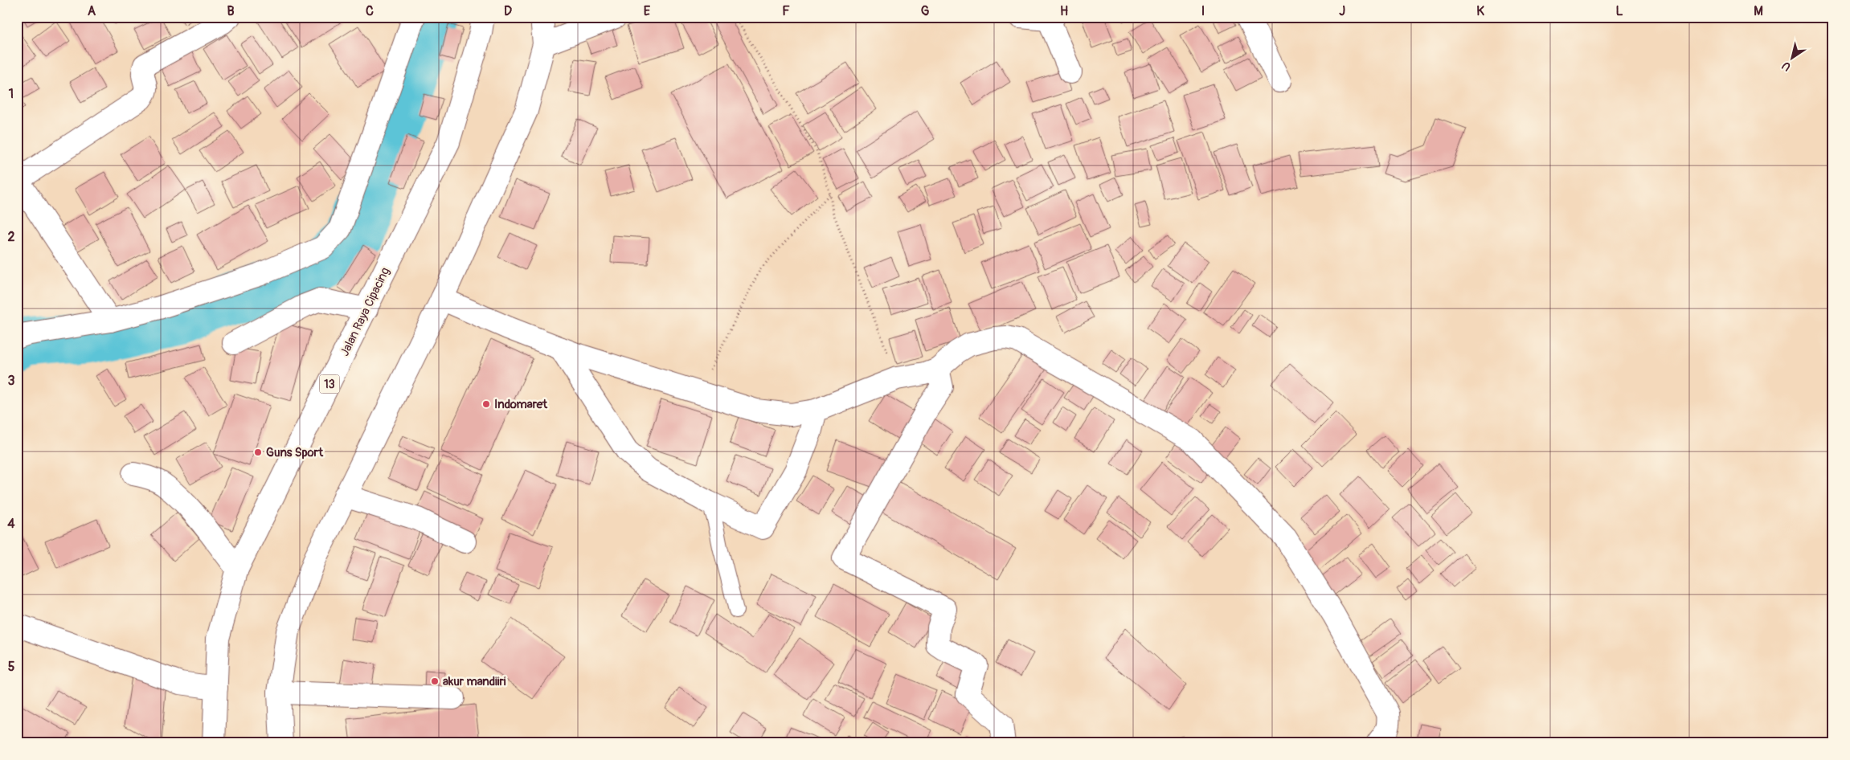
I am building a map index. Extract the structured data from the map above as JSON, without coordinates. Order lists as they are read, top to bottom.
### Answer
{
  "streets": {
    "main road": ["Jalan Raya Cipacing", "13"]
  },
  "places": ["Indomaret", "Guns Sport", "akur mandiiri"],
  "north": "bottom left",
  "grid": {
    "columns": [
      "A",
      "B",
      "C",
      "D",
      "E",
      "F",
      "G",
      "H",
      "I",
      "J",
      "K",
      "L",
      "M"
    ],
    "rows": [
      "1",
      "2",
      "3",
      "4",
      "5"
    ]
  }
}
